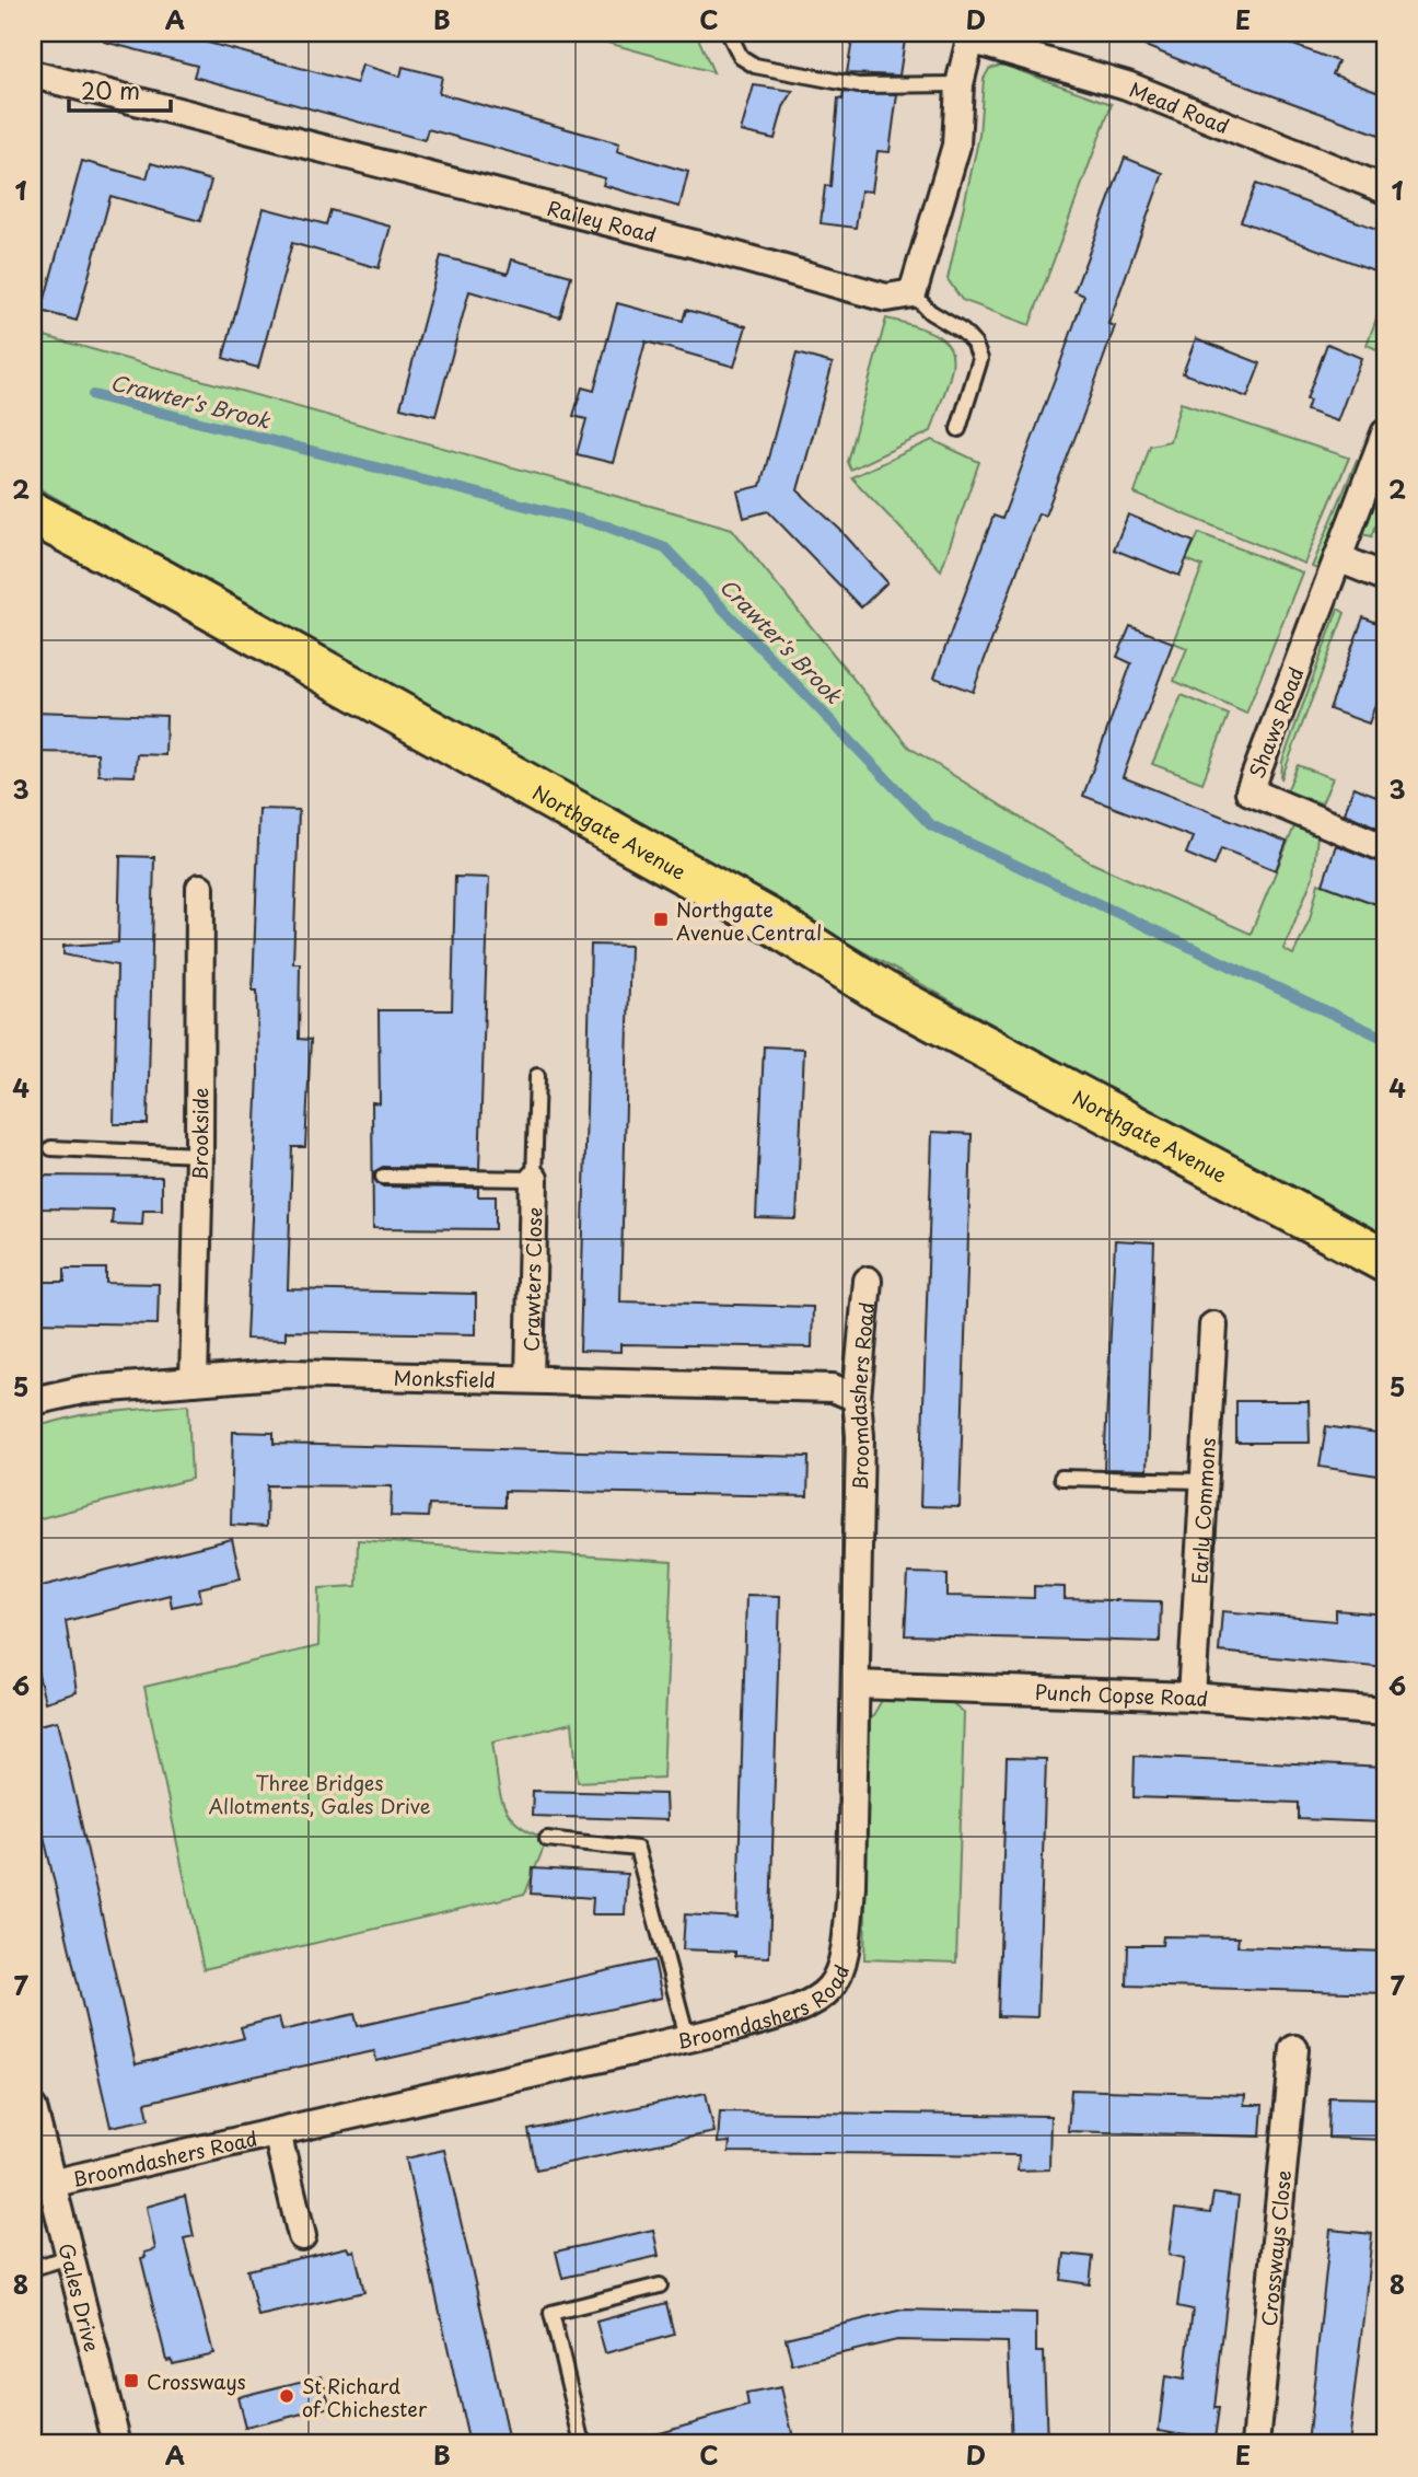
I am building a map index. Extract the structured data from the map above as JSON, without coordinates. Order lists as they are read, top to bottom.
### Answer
{
  "streets": {
    "main road": ["Northgate Avenue"],
    "street": [
      "Mead Road",
      "Railey Road",
      "Shaws Road",
      "Brookside",
      "Crawters Close",
      "Monksfield",
      "Broomdashers Road",
      "Early Commons",
      "Punch Copse Road",
      "Crossways Close",
      "Gales Drive"
    ]
  },
  "crossings": [
    ["Brookside", "Monksfield"],
    ["Crawters Close", "Monksfield"],
    ["Monksfield", "Broomdashers Road"],
    ["Broomdashers Road", "Punch Copse Road"],
    ["Broomdashers Road", "Gales Drive"],
    ["Early Commons", "Punch Copse Road"]
  ],
  "water": ["Crawter's Brook"],
  "parks": ["Three Bridges Allotments, Gales Drive"],
  "places": {
    "transit": ["Northgate Avenue Central", "Crossways"],
    "other": ["St Richard of Chichester"]
  },
  "scale_bar": "20 m",
  "grid": {
    "columns": [
      "A",
      "B",
      "C",
      "D",
      "E"
    ],
    "rows": [
      "1",
      "2",
      "3",
      "4",
      "5",
      "6",
      "7",
      "8"
    ]
  }
}
